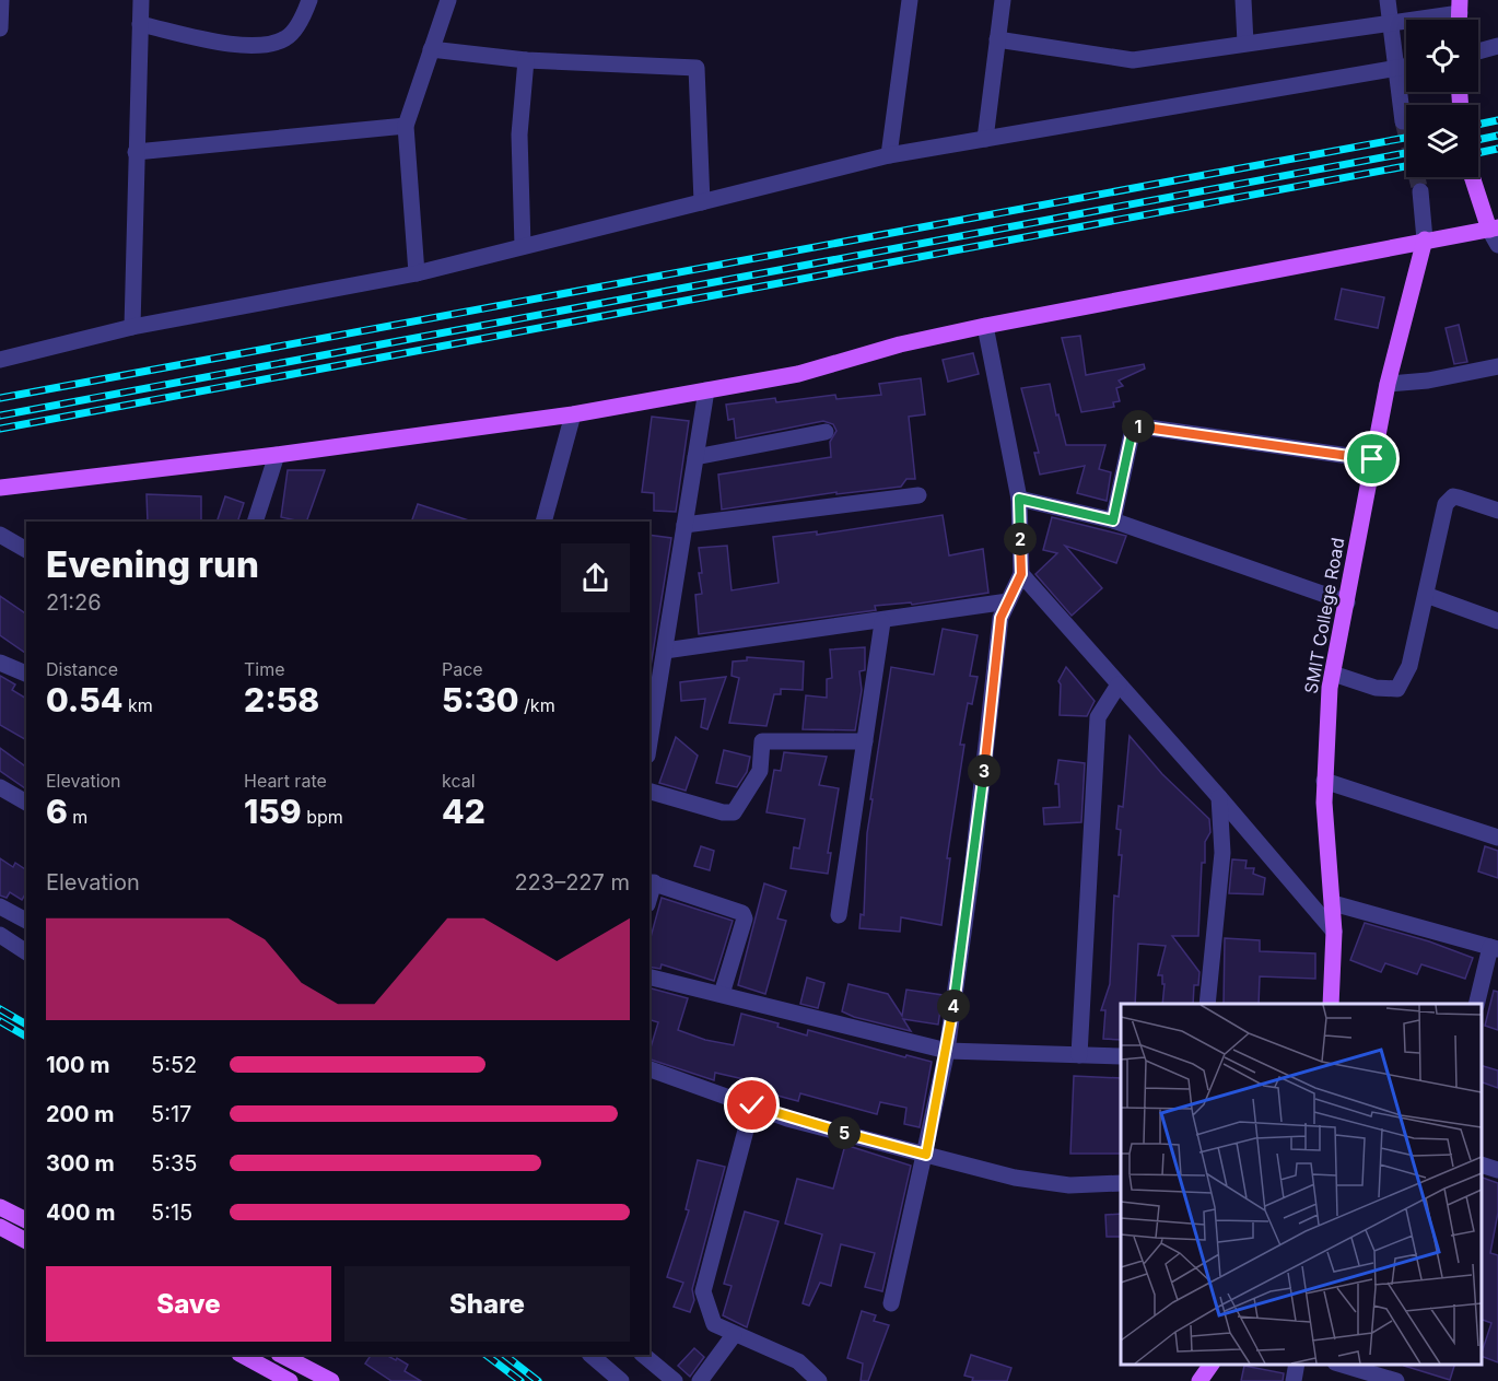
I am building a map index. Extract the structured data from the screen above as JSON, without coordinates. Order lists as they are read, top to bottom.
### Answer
{
  "streets": {
    "main road": ["SMIT College Road"]
  },
  "page": {
    "pins": [
      "1",
      "2",
      "3",
      "4",
      "5"
    ],
    "heading": ["Evening run", "21:26"],
    "stats": [
      ["Distance", "0.54 km"],
      ["Time", "2:58"],
      ["Pace", "5:30 /km"],
      ["Elevation", "6 m"],
      ["Heart rate", "159 bpm"],
      ["kcal", "42"]
    ],
    "chart": ["Elevation", "223–227 m"],
    "list": [
      {
        "name": "100 m",
        "note": "5:52"
      },
      {
        "name": "200 m",
        "note": "5:17"
      },
      {
        "name": "300 m",
        "note": "5:35"
      },
      {
        "name": "400 m",
        "note": "5:15"
      }
    ],
    "buttons": ["Save", "Share"]
  }
}
